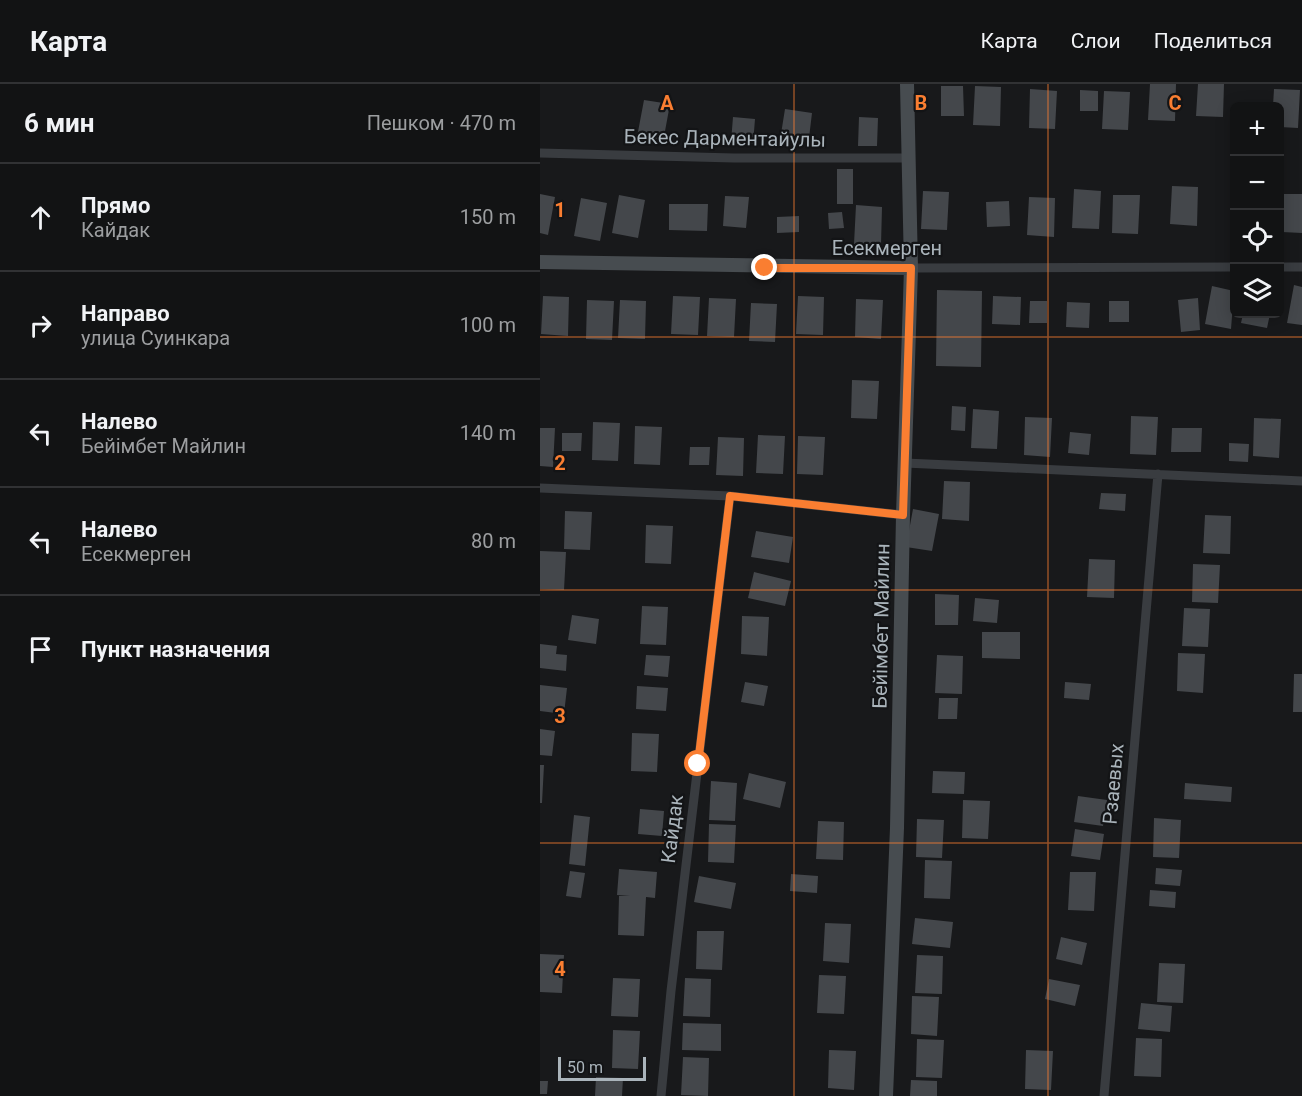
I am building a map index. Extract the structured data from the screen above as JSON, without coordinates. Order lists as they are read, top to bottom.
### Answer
{
  "streets": {
    "street": [
      "Бекес Дарментайулы",
      "Eсекмерген",
      "Бейімбет Майлин",
      "Рзаевых",
      "Кайдак"
    ]
  },
  "crossings": [
    ["Бекес Дарментайулы", "Бейімбет Майлин"],
    ["Eсекмерген", "Бейімбет Майлин"]
  ],
  "scale_bar": "50 m",
  "page": {
    "header": "Карта",
    "nav": ["Карта", "Слои", "Поделиться"],
    "heading": ["6 мин", "Пешком · 470 m"],
    "map_buttons": ["+", "−"],
    "list": [
      ["Прямо", "Кайдак", "150 m"],
      ["Направо", "улица Суинкара", "100 m"],
      ["Налево", "Бейімбет Майлин", "140 m"],
      ["Налево", "Eсекмерген", "80 m"],
      "Пункт назначения"
    ],
    "scale": "50 m"
  },
  "grid": {
    "columns": ["A", "B", "C"],
    "rows": [
      "1",
      "2",
      "3",
      "4"
    ]
  }
}
